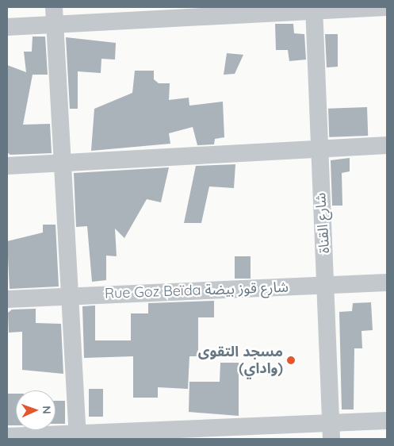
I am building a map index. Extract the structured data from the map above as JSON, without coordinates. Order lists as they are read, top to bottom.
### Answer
{
  "streets": {
    "street": ["شارع القناة", "Rue Goz Beïda شارع قوز بيضة"]
  },
  "crossings": [
    ["شارع القناة", "Rue Goz Beïda شارع قوز بيضة"]
  ],
  "places": ["مسجد التقوى (واداي)"],
  "north": "right"
}
